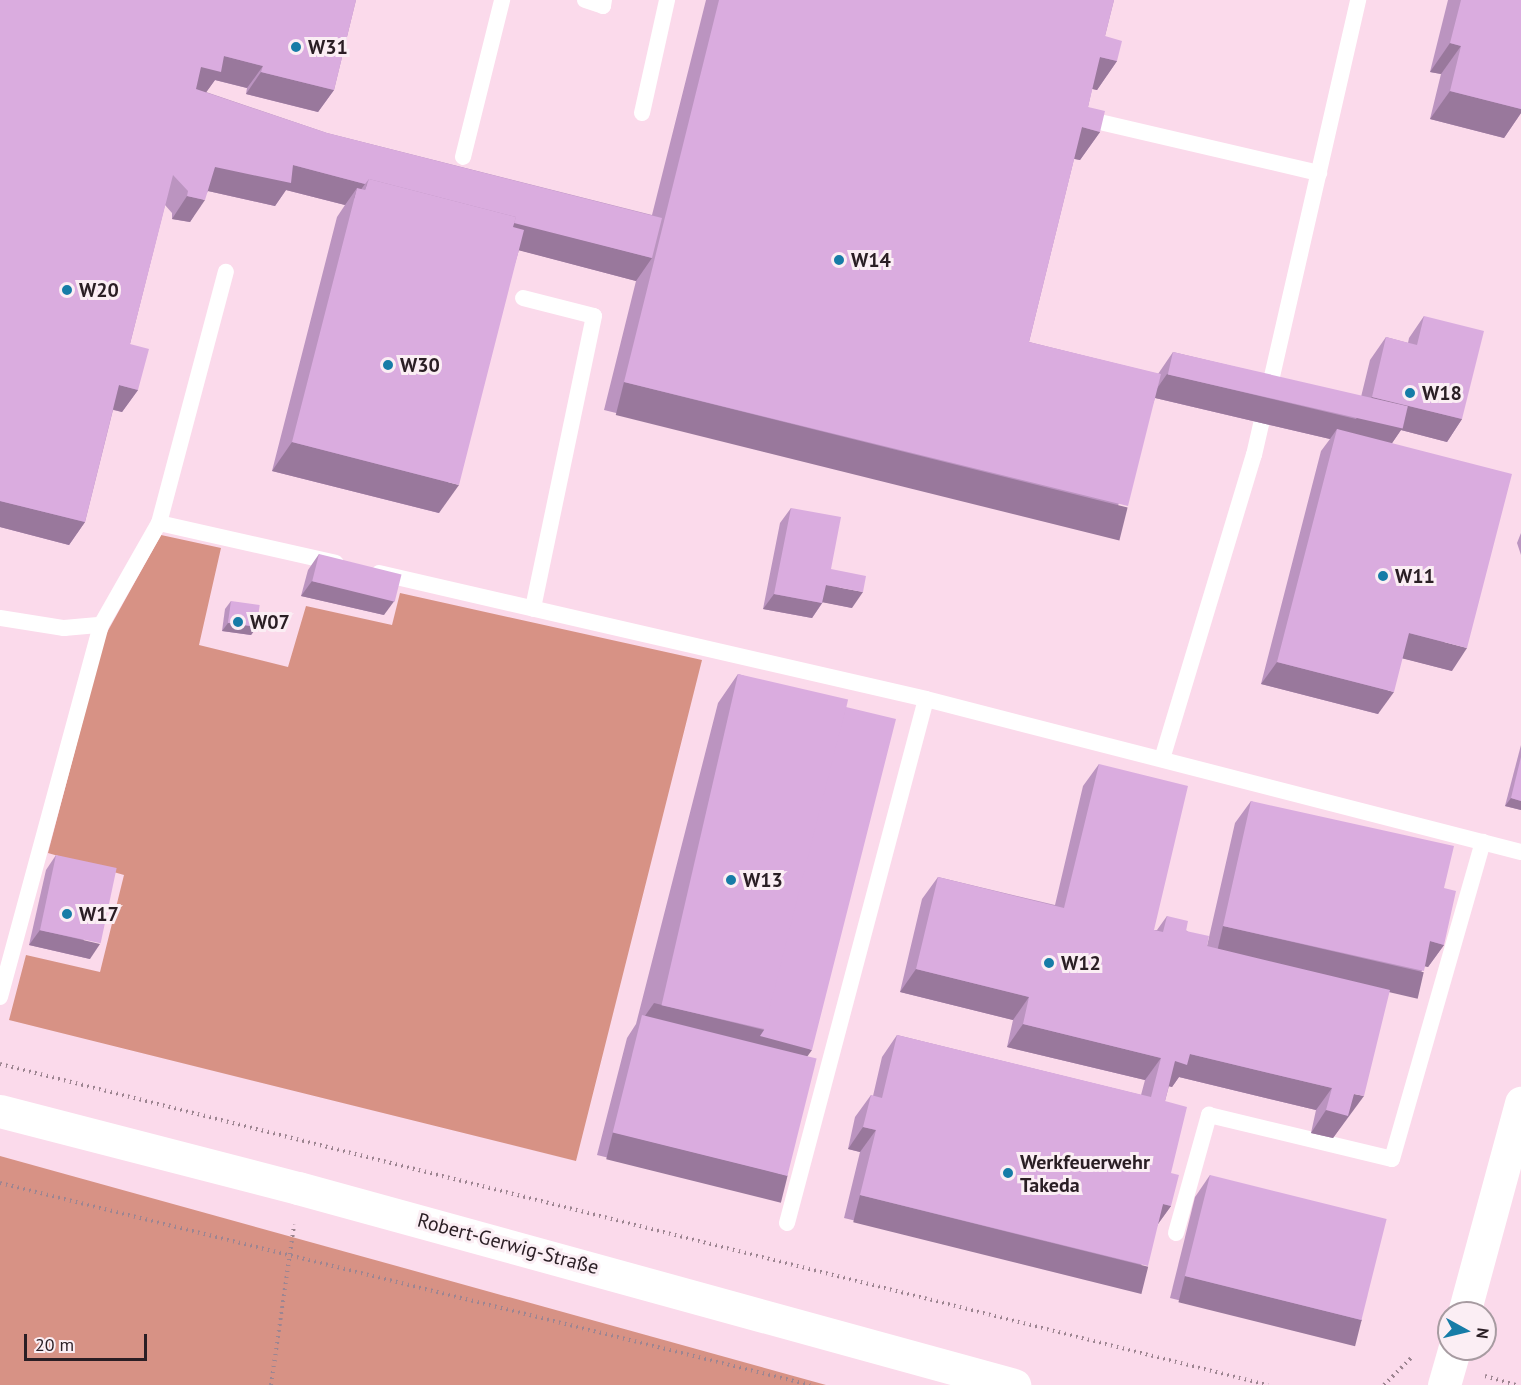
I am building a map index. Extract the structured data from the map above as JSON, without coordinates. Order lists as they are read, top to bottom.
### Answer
{
  "streets": {
    "street": ["Robert-Gerwig-Straße"]
  },
  "places": [
    "W31",
    "W14",
    "W20",
    "W30",
    "W18",
    "W11",
    "W07",
    "W13",
    "W17",
    "W12",
    "Werkfeuerwehr Takeda"
  ],
  "scale_bar": "20 m",
  "north": "right"
}
